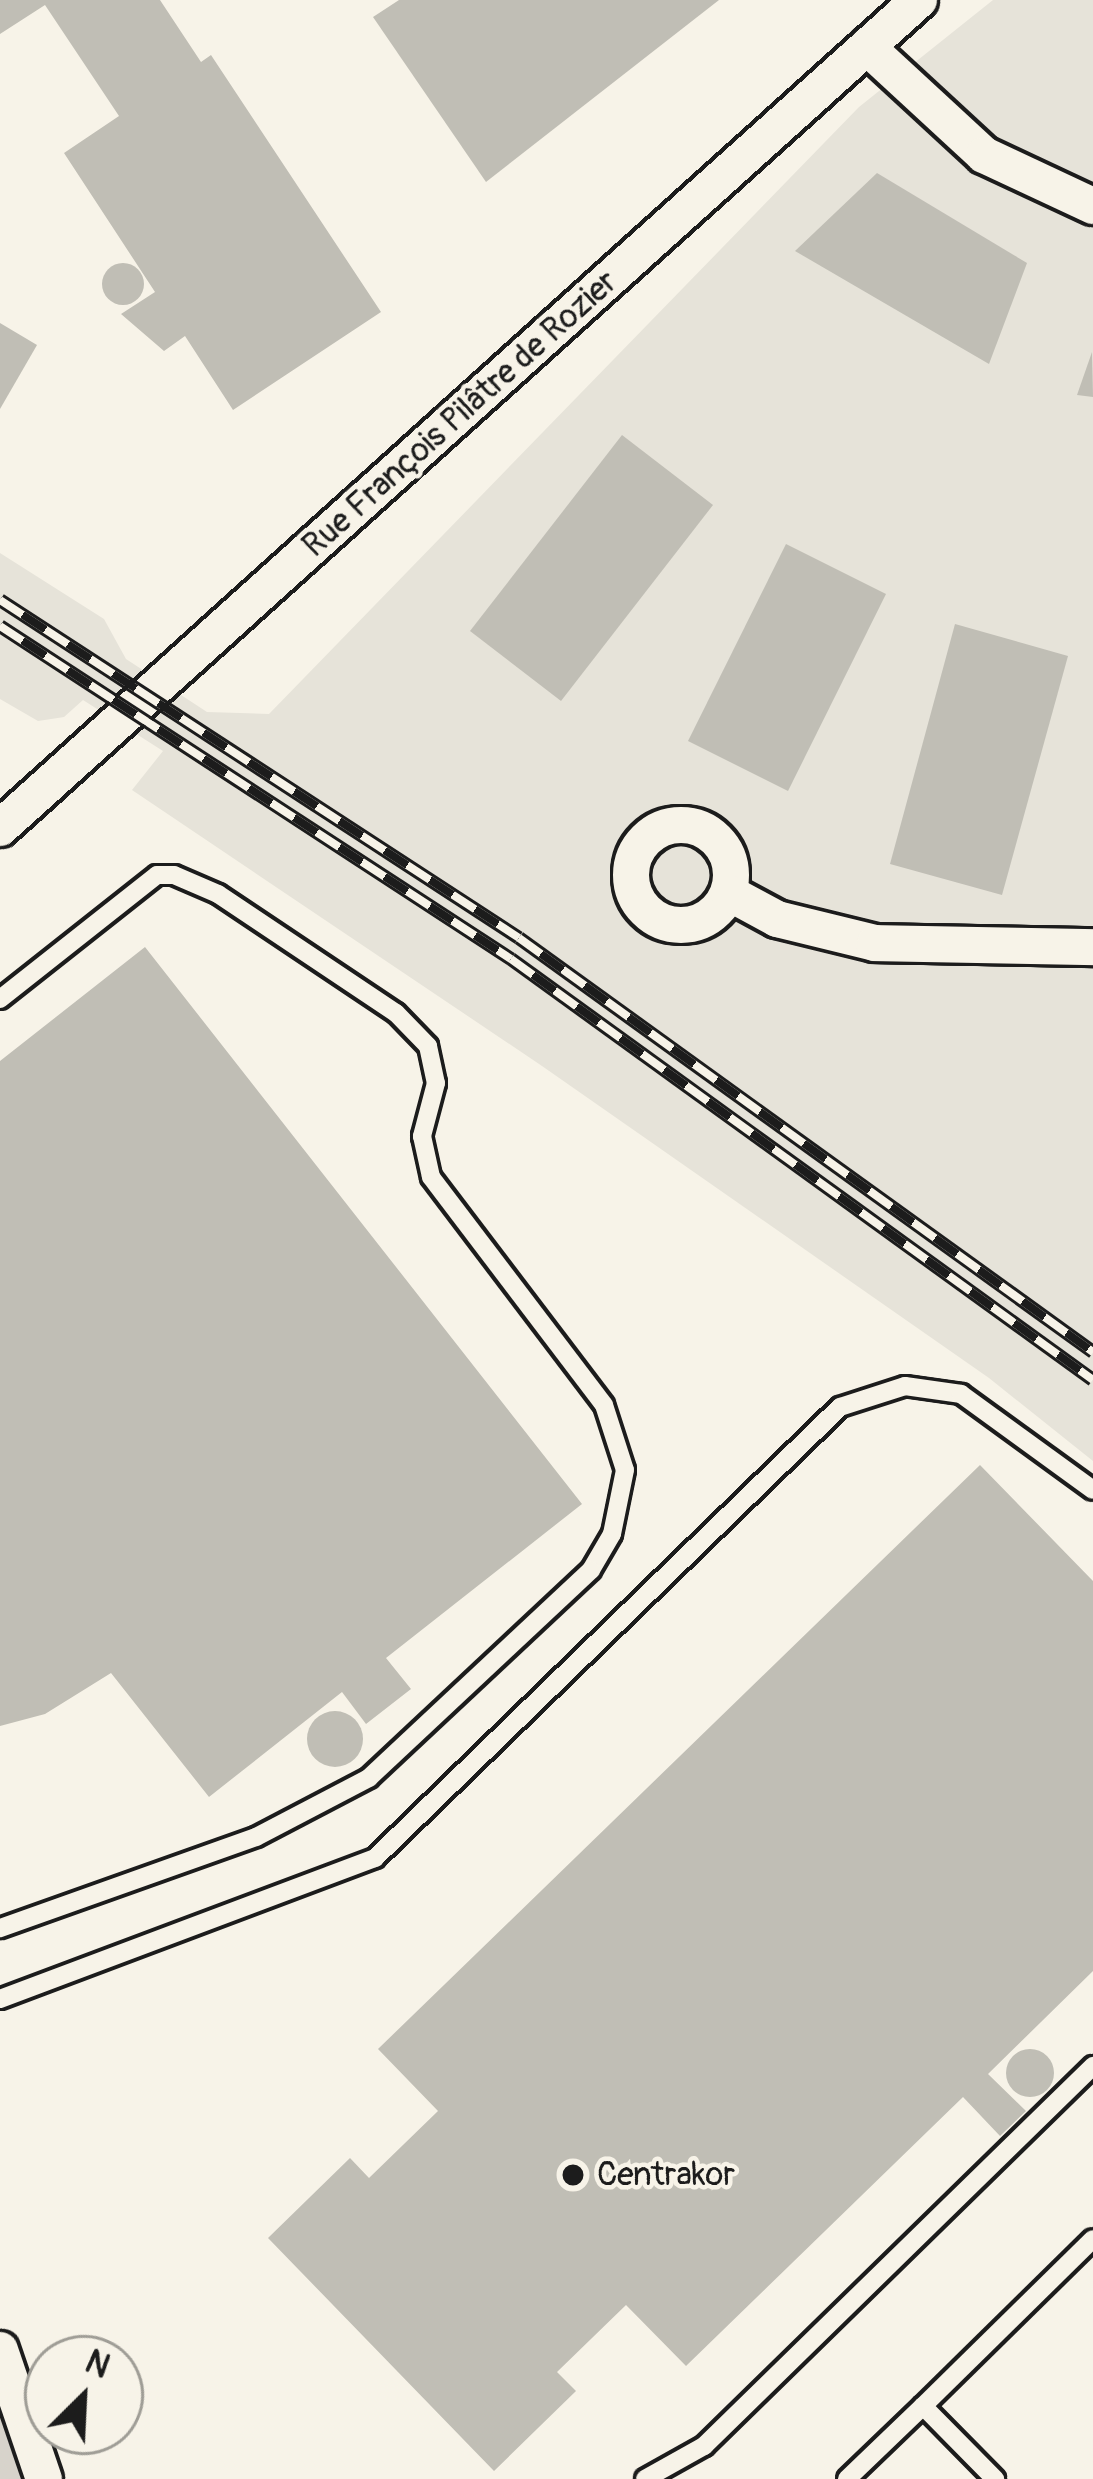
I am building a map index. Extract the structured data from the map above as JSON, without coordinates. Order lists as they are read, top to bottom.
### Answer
{
  "streets": {
    "street": ["Rue François Pilâtre de Rozier"]
  },
  "places": ["Centrakor"],
  "north": "top right"
}
